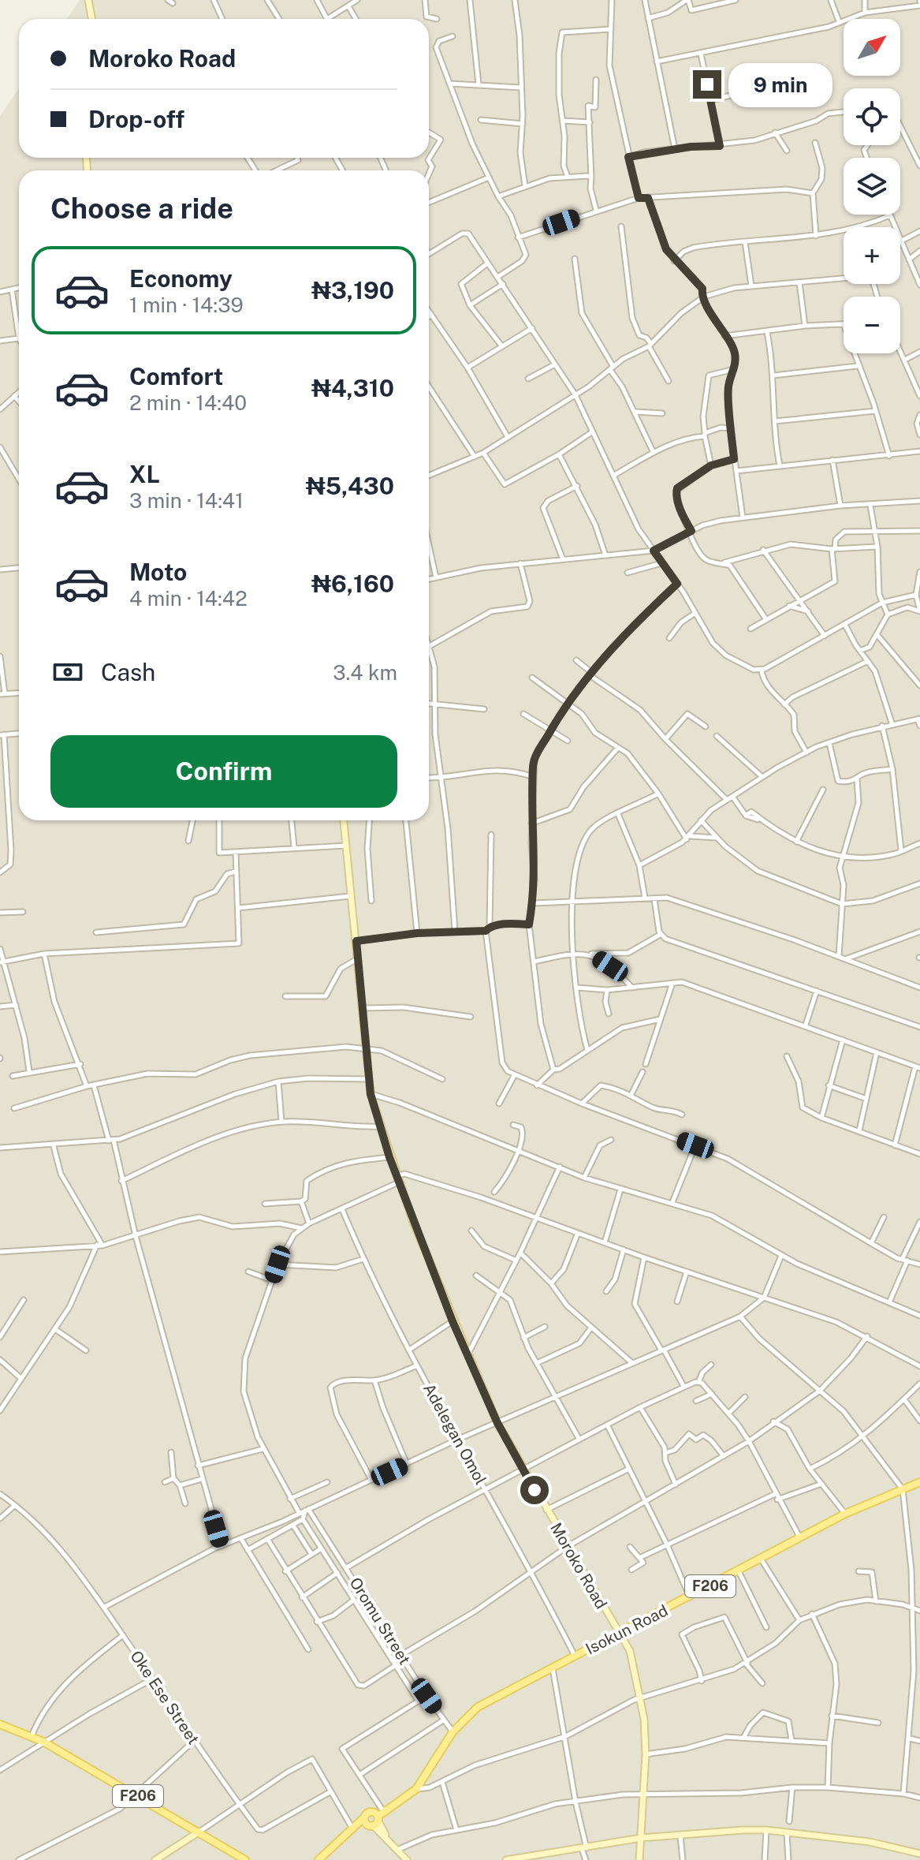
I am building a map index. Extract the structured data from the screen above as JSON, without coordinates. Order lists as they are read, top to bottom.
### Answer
{
  "streets": {
    "main road": ["F206", "Isokun Road"],
    "street": [
      "Adelegan Omol",
      "Moroko Road",
      "Oromu Street",
      "Oke Ese Street"
    ]
  },
  "crossings": [
    ["Adelegan Omol", "Isokun Road"],
    ["Moroko Road", "Isokun Road"],
    ["F206", "Isokun Road"],
    ["Oromu Street", "Isokun Road"]
  ],
  "north": "top right",
  "page": {
    "map_buttons": ["+", "−"],
    "banner": ["Moroko Road", "Drop-off"],
    "bubble": "9 min",
    "heading": "Choose a ride",
    "list": [
      {
        "name": "Economy",
        "note": "1 min · 14:39",
        "value": "₦3,190"
      },
      {
        "name": "Comfort",
        "note": "2 min · 14:40",
        "value": "₦4,310"
      },
      {
        "name": "XL",
        "note": "3 min · 14:41",
        "value": "₦5,430"
      },
      {
        "name": "Moto",
        "note": "4 min · 14:42",
        "value": "₦6,160"
      }
    ],
    "pay": ["Cash", "3.4 km"],
    "buttons": "Confirm"
  }
}
